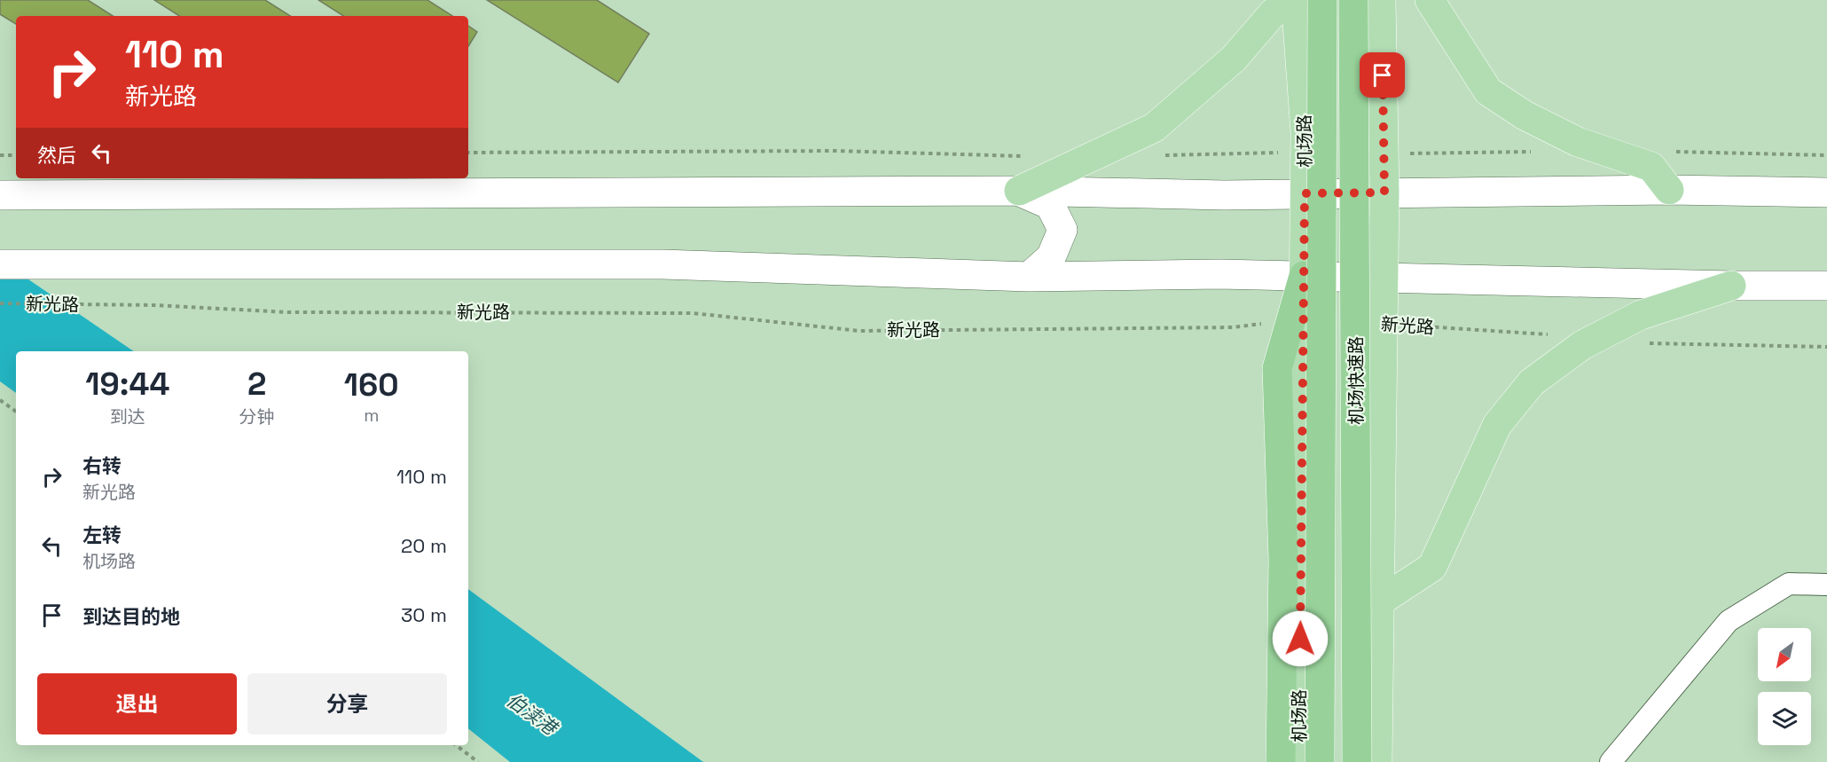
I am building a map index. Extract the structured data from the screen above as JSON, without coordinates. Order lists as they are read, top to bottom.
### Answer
{
  "streets": {
    "highway": ["机场快速路"],
    "main road": ["机场路"],
    "path": ["新光路"]
  },
  "water": ["伯渎港"],
  "north": "bottom left",
  "page": {
    "turn": ["110 m", "新光路"],
    "then": "然后",
    "eta": [
      "19:44",
      "到达",
      "2",
      "分钟",
      "160",
      "m"
    ],
    "list": [
      {
        "name": "右转",
        "note": "新光路",
        "value": "110 m"
      },
      {
        "name": "左转",
        "note": "机场路",
        "value": "20 m"
      },
      {
        "name": "到达目的地",
        "value": "30 m"
      }
    ],
    "buttons": ["退出", "分享"]
  }
}
